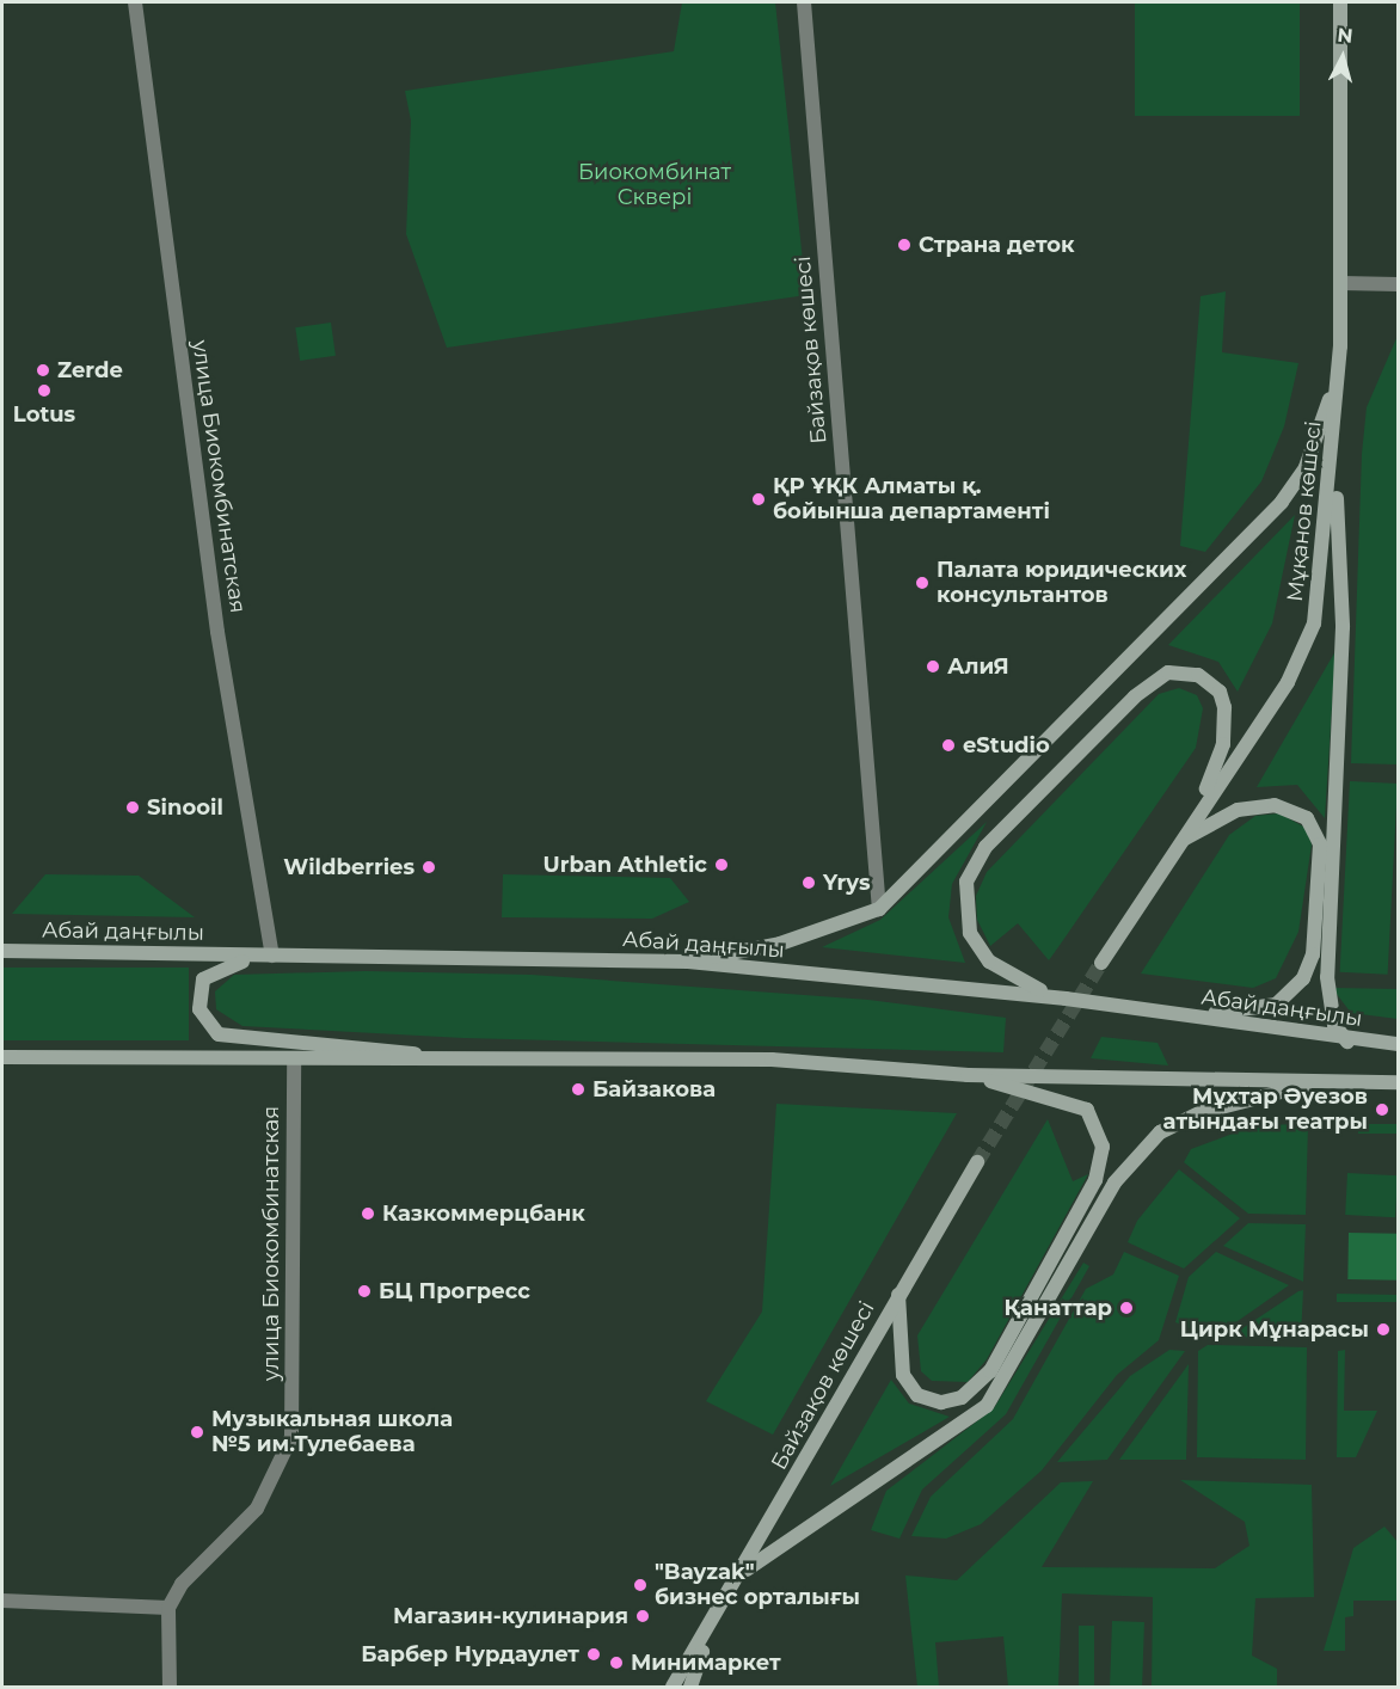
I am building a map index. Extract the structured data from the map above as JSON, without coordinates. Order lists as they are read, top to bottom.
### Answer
{
  "streets": {
    "main road": ["Байзақов көшесі", "Мұқанов көшесі", "Абай даңғылы"],
    "street": ["улица Биокомбинатская"]
  },
  "crossings": [
    ["улица Биокомбинатская", "Абай даңғылы"]
  ],
  "parks": ["Биокомбинат Сквері"],
  "places": [
    "Страна деток",
    "Zerde",
    "Lotus",
    "ҚР ҰҚК Алматы қ. бойынша департаменті",
    "Палата юридических консультантов",
    "АлиЯ",
    "eStudio",
    "Sinooil",
    "Urban Athletic",
    "Wildberries",
    "Yrys",
    "Байзакова",
    "Мұхтар Әуезов атындағы театры",
    "Казкоммерцбанк",
    "БЦ Прогресс",
    "Қанаттар",
    "Цирк Мұнарасы",
    "Музыкальная школа №5 им.Тулебаева",
    "\"Bayzak\" бизнес орталығы",
    "Магазин-кулинария",
    "Барбер Нурдаулет",
    "Минимаркет"
  ],
  "north": "top"
}
